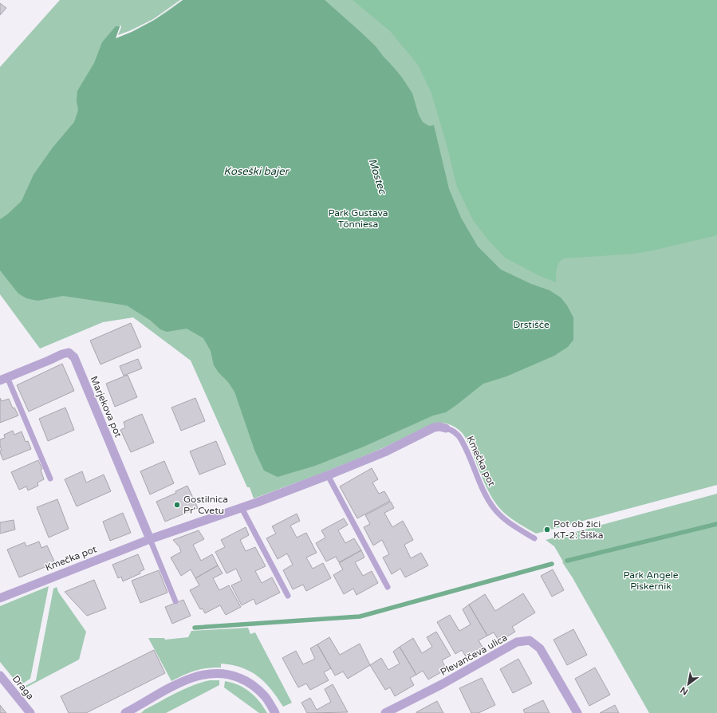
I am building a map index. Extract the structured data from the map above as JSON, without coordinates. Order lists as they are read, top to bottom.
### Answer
{
  "streets": {
    "street": [
      "Marjekova pot",
      "Kmečka pot",
      "Plevančeva ulica",
      "Draga"
    ]
  },
  "crossings": [
    ["Marjekova pot", "Kmečka pot"]
  ],
  "water": ["Koseški bajer", "Mostec"],
  "parks": ["Park Gustava Tönniesa", "Drstišče", "Park Angele Piskernik"],
  "places": ["Gostilnica Pr' Cvetu", "Pot ob žici KT-2: Šiška"],
  "north": "bottom left"
}
